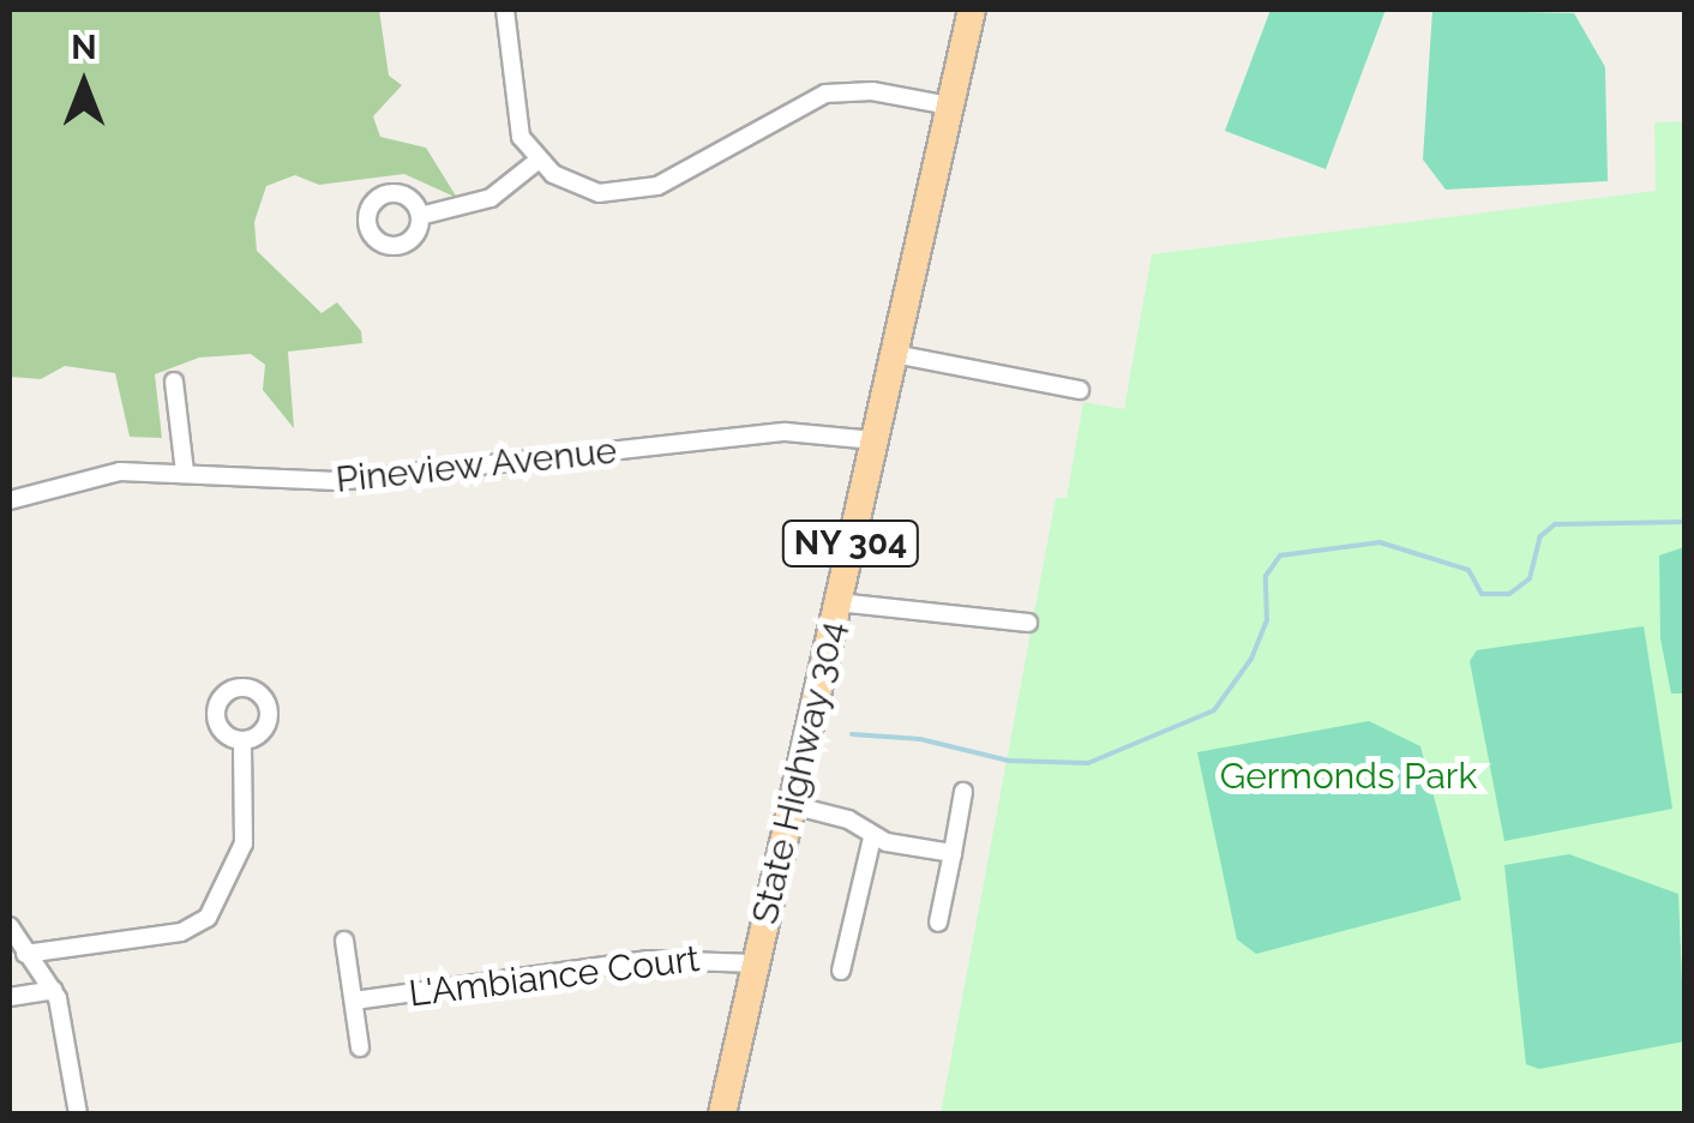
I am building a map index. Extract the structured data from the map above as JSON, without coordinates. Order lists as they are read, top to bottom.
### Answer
{
  "streets": {
    "main road": ["NY 304", "State Highway 304"],
    "street": ["Pineview Avenue", "L'Ambiance Court"]
  },
  "crossings": [
    ["Pineview Avenue", "State Highway 304"],
    ["State Highway 304", "L'Ambiance Court"]
  ],
  "parks": ["Germonds Park"],
  "north": "top"
}
